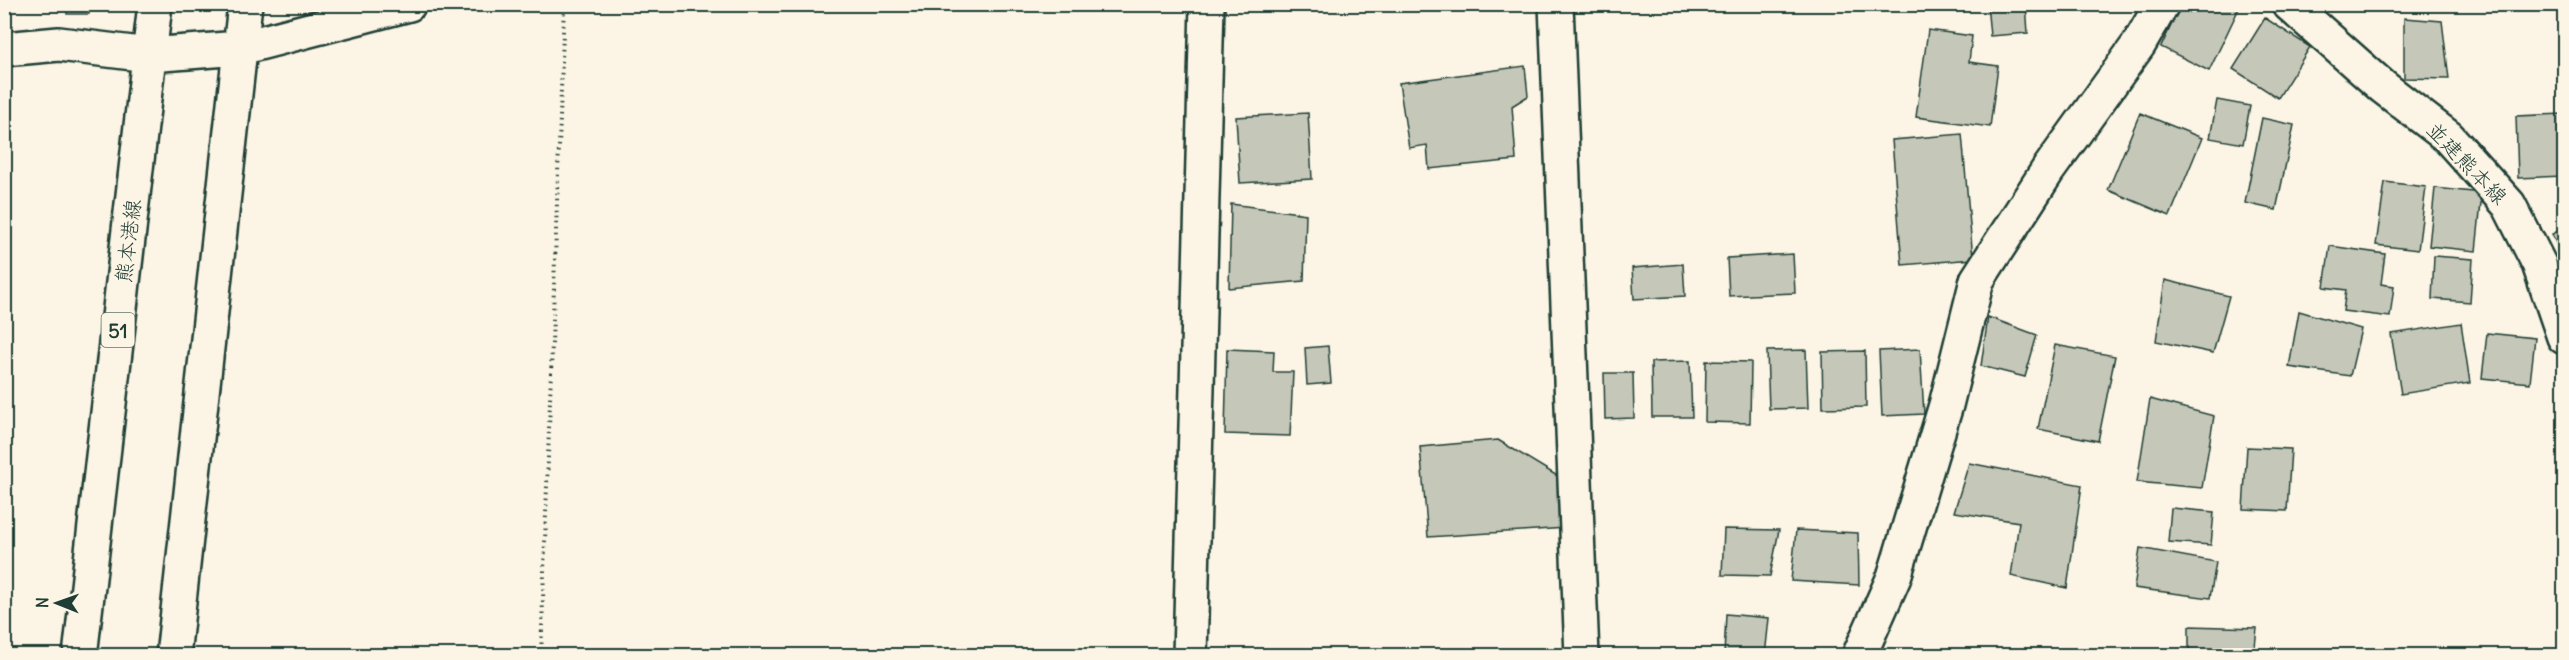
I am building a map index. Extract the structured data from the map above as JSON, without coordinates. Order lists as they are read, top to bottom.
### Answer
{
  "streets": {
    "street": ["並建熊本線", "熊本港線", "51"]
  },
  "north": "left"
}
